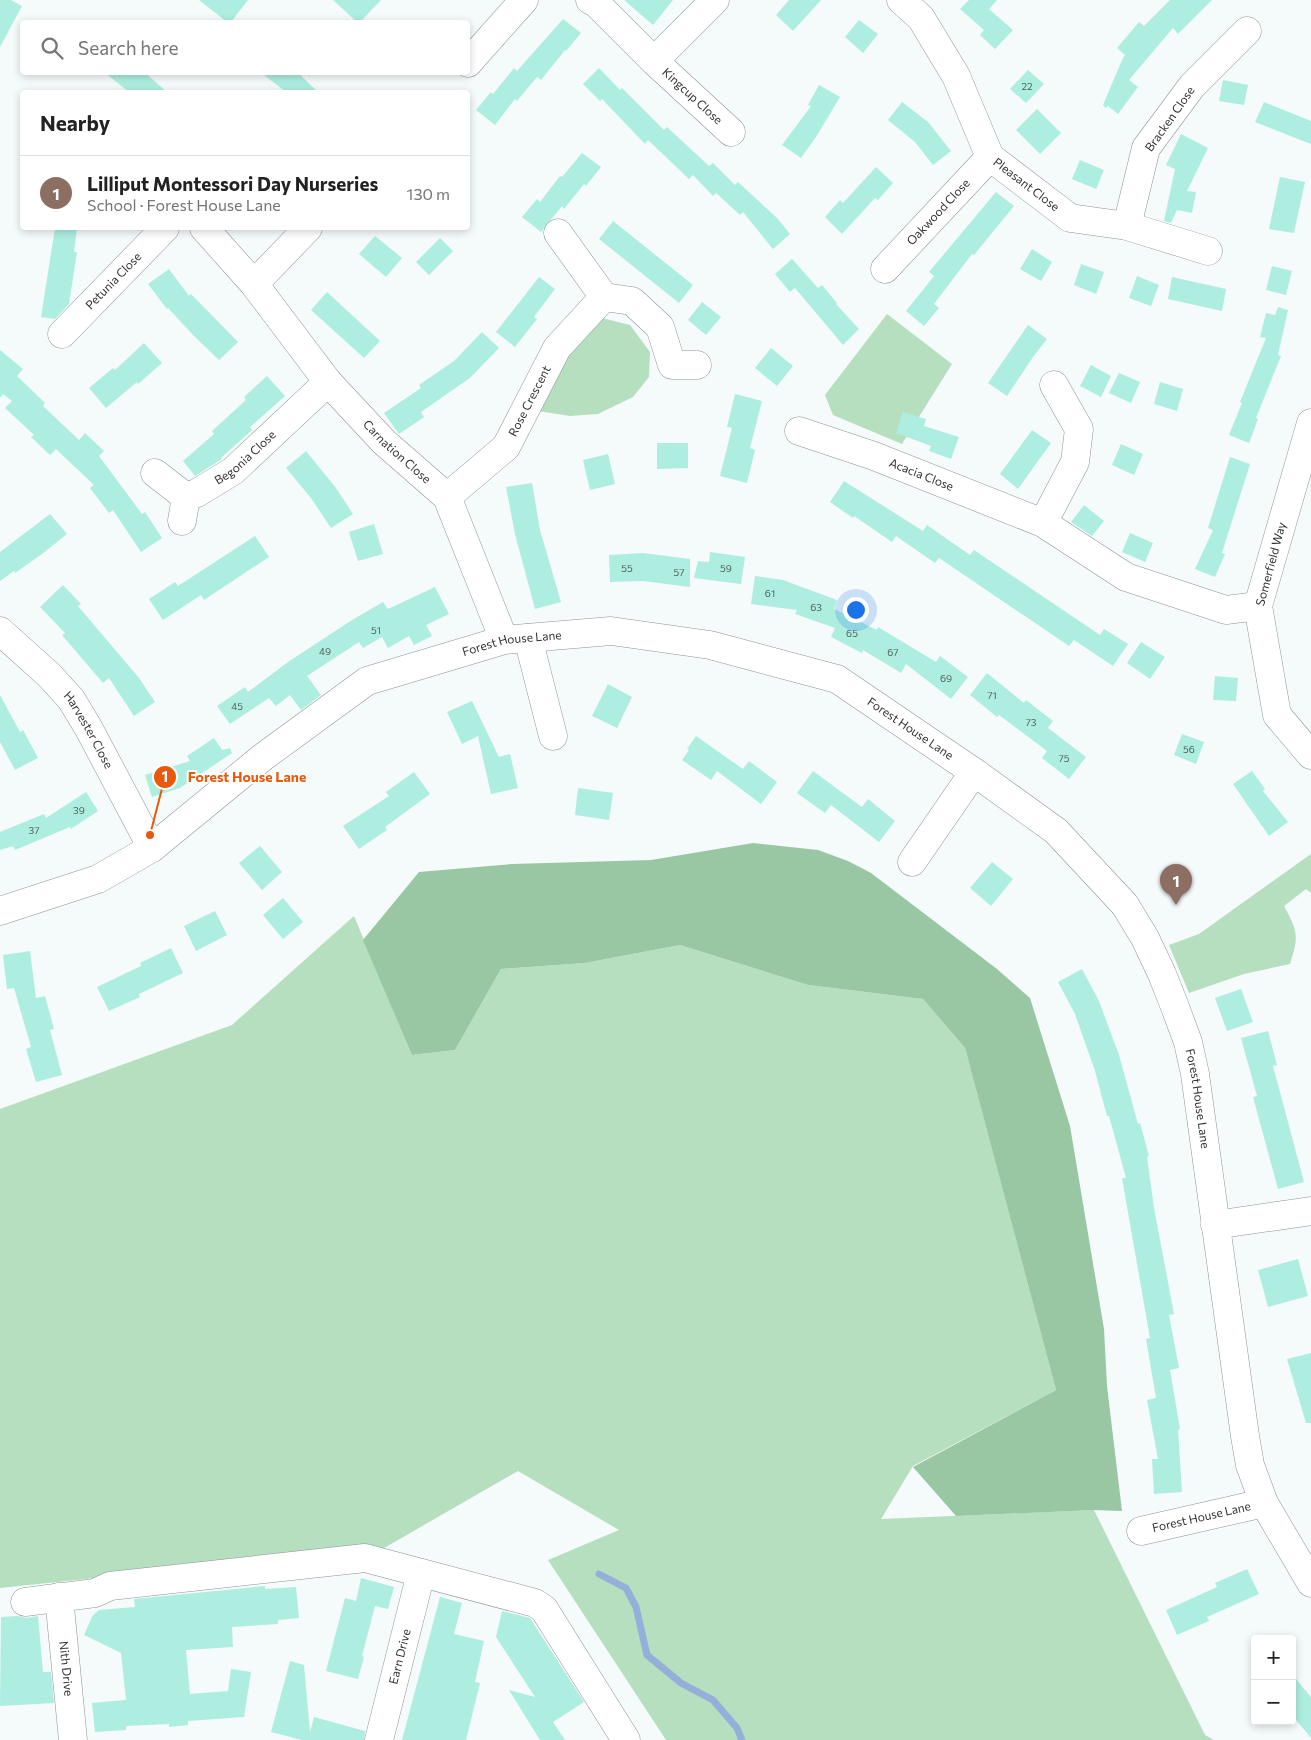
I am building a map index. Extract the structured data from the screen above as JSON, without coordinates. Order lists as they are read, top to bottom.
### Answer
{
  "streets": {
    "street": [
      "Kingcup Close",
      "Bracken Close",
      "Pleasant Close",
      "Oakwood Close",
      "Petunia Close",
      "Rose Crescent",
      "Carnation Close",
      "Begonia Close",
      "Acacia Close",
      "Somerfield Way",
      "Forest House Lane",
      "Harvester Close",
      "Earn Drive",
      "Nith Drive"
    ]
  },
  "crossings": [
    ["Bracken Close", "Pleasant Close"],
    ["Pleasant Close", "Oakwood Close"],
    ["Rose Crescent", "Carnation Close"],
    ["Carnation Close", "Begonia Close"],
    ["Carnation Close", "Forest House Lane"],
    ["Acacia Close", "Somerfield Way"],
    ["Forest House Lane", "Harvester Close"]
  ],
  "places": ["Forest House Lane"],
  "house_numbers": [
    "22",
    "55",
    "59",
    "57",
    "61",
    "63",
    "51",
    "65",
    "49",
    "67",
    "69",
    "71",
    "45",
    "73",
    "56",
    "75",
    "39",
    "37"
  ],
  "page": {
    "search": "Search here",
    "heading": "Nearby",
    "list": [
      {
        "mark": "1",
        "name": "Lilliput Montessori Day Nurseries",
        "note": "School · Forest House Lane",
        "value": "130 m"
      }
    ],
    "pins": "1",
    "map_buttons": ["+", "−"]
  }
}
